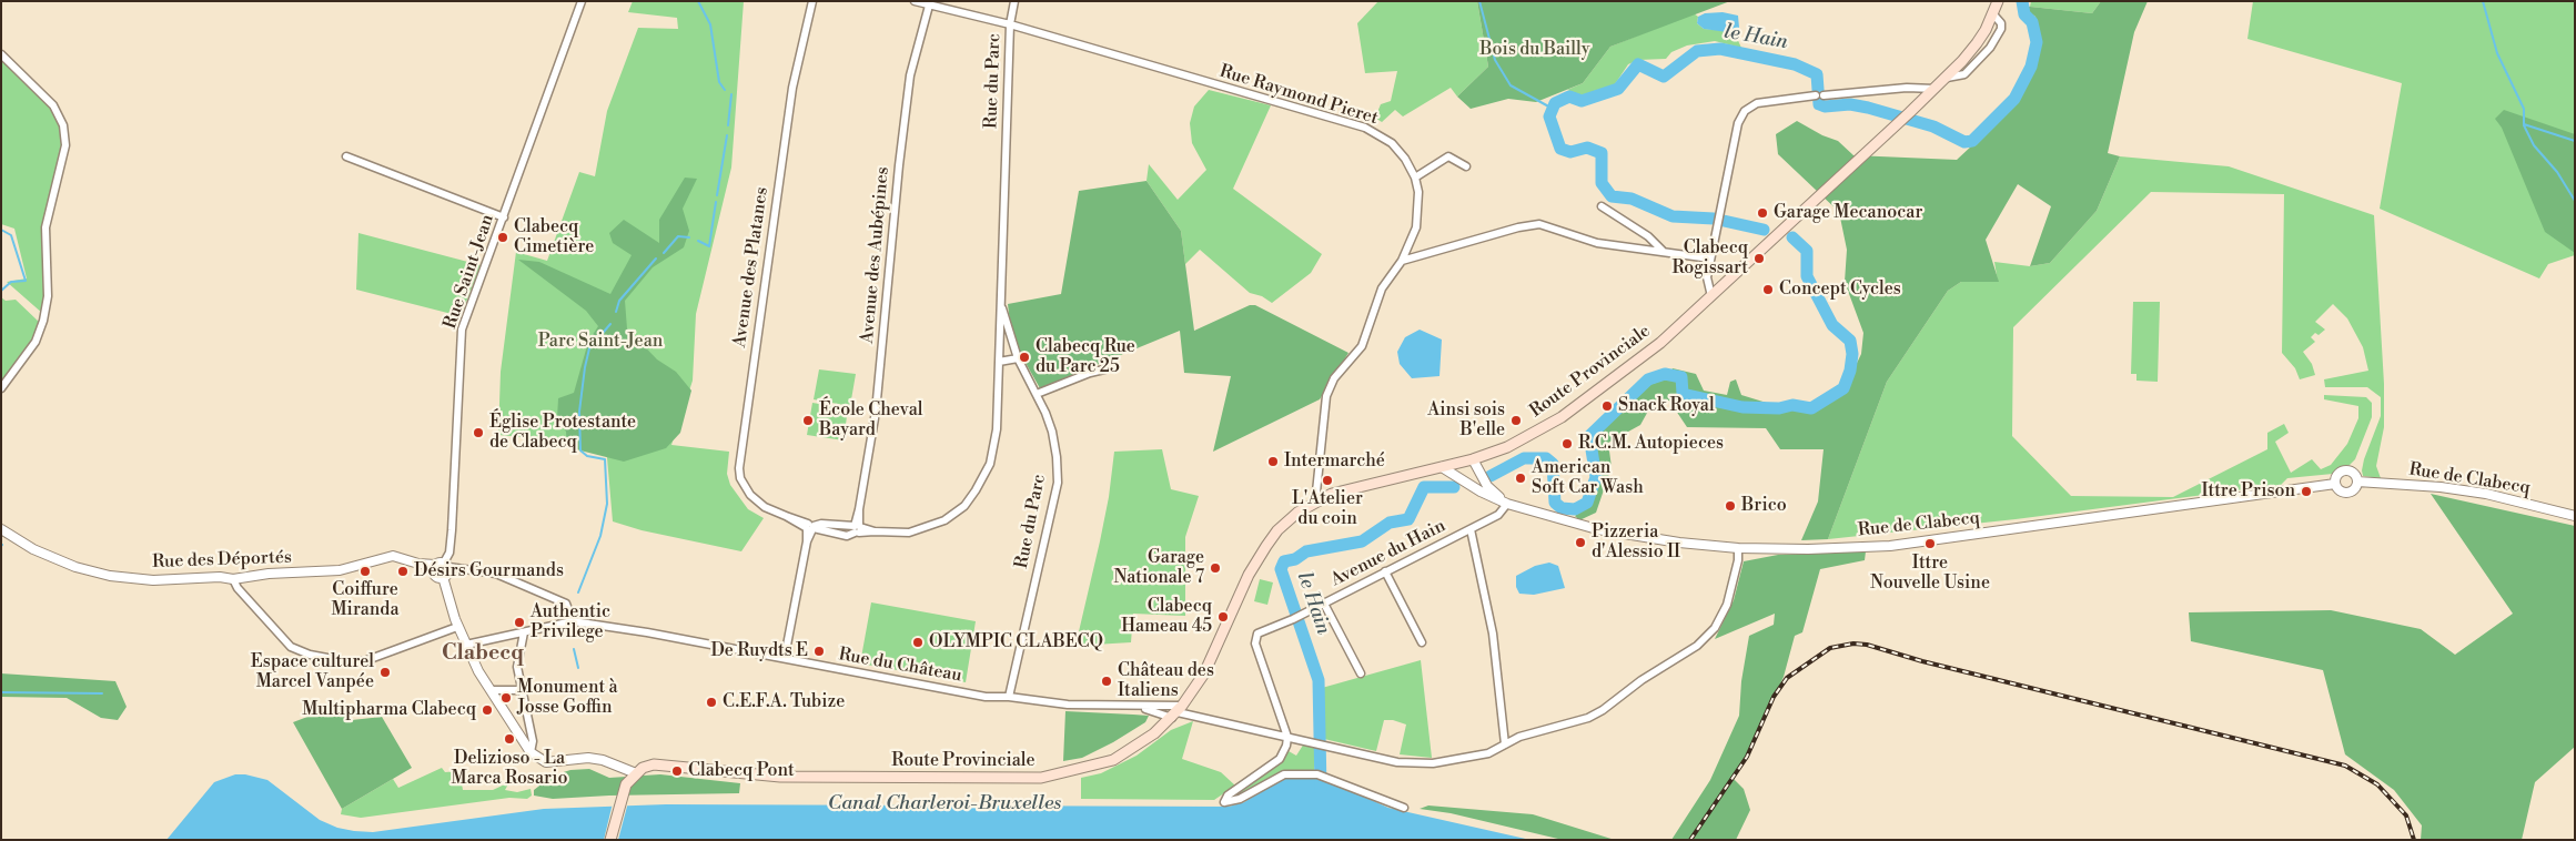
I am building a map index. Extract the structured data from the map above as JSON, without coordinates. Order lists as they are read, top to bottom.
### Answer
{
  "streets": {
    "main road": ["Route Provinciale"],
    "street": [
      "Rue du Parc",
      "Rue Raymond Pieret",
      "Avenue des Aubépines",
      "Avenue des Platanes",
      "Rue Saint-Jean",
      "Rue de Clabecq",
      "Avenue du Hain",
      "Rue des Déportés",
      "Rue du Château"
    ]
  },
  "crossings": [
    ["Rue du Parc", "Rue Raymond Pieret"],
    ["Rue du Parc", "Avenue des Platanes"],
    ["Rue du Parc", "Rue du Château"],
    ["Rue Raymond Pieret", "Avenue des Aubépines"],
    ["Rue Raymond Pieret", "Route Provinciale"],
    ["Avenue des Aubépines", "Avenue des Platanes"],
    ["Rue Saint-Jean", "Rue des Déportés"],
    ["Route Provinciale", "Rue de Clabecq"],
    ["Route Provinciale", "Rue du Château"],
    ["Rue de Clabecq", "Avenue du Hain"],
    ["Rue de Clabecq", "Rue du Château"],
    ["Avenue du Hain", "Rue du Château"]
  ],
  "districts": ["Clabecq"],
  "water": ["le Hain", "Canal Charleroi-Bruxelles"],
  "parks": ["Bois du Bailly", "Parc Saint-Jean"],
  "places": [
    "Garage Mecanocar",
    "Clabecq Cimetière",
    "Clabecq Rogissart",
    "Concept Cycles",
    "Clabecq Rue du Parc 25",
    "Snack Royal",
    "École Cheval Bayard",
    "Ainsi sois B'elle",
    "Église Protestante de Clabecq",
    "R.C.M. Autopieces",
    "Intermarché",
    "American Soft Car Wash",
    "L'Atelier du coin",
    "Ittre Prison",
    "Brico",
    "Pizzeria d'Alessio II",
    "Ittre Nouvelle Usine",
    "Garage Nationale 7",
    "Coiffure Miranda",
    "Désirs Gourmands",
    "Clabecq Hameau 45",
    "Authentic Privilege",
    "OLYMPIC CLABECQ",
    "De Ruydts E",
    "Espace culturel Marcel Vanpée",
    "Château des Italiens",
    "Monument à Josse Goffin",
    "C.E.F.A. Tubize",
    "Multipharma Clabecq",
    "Delizioso - La Marca Rosario",
    "Clabecq Pont"
  ]
}
